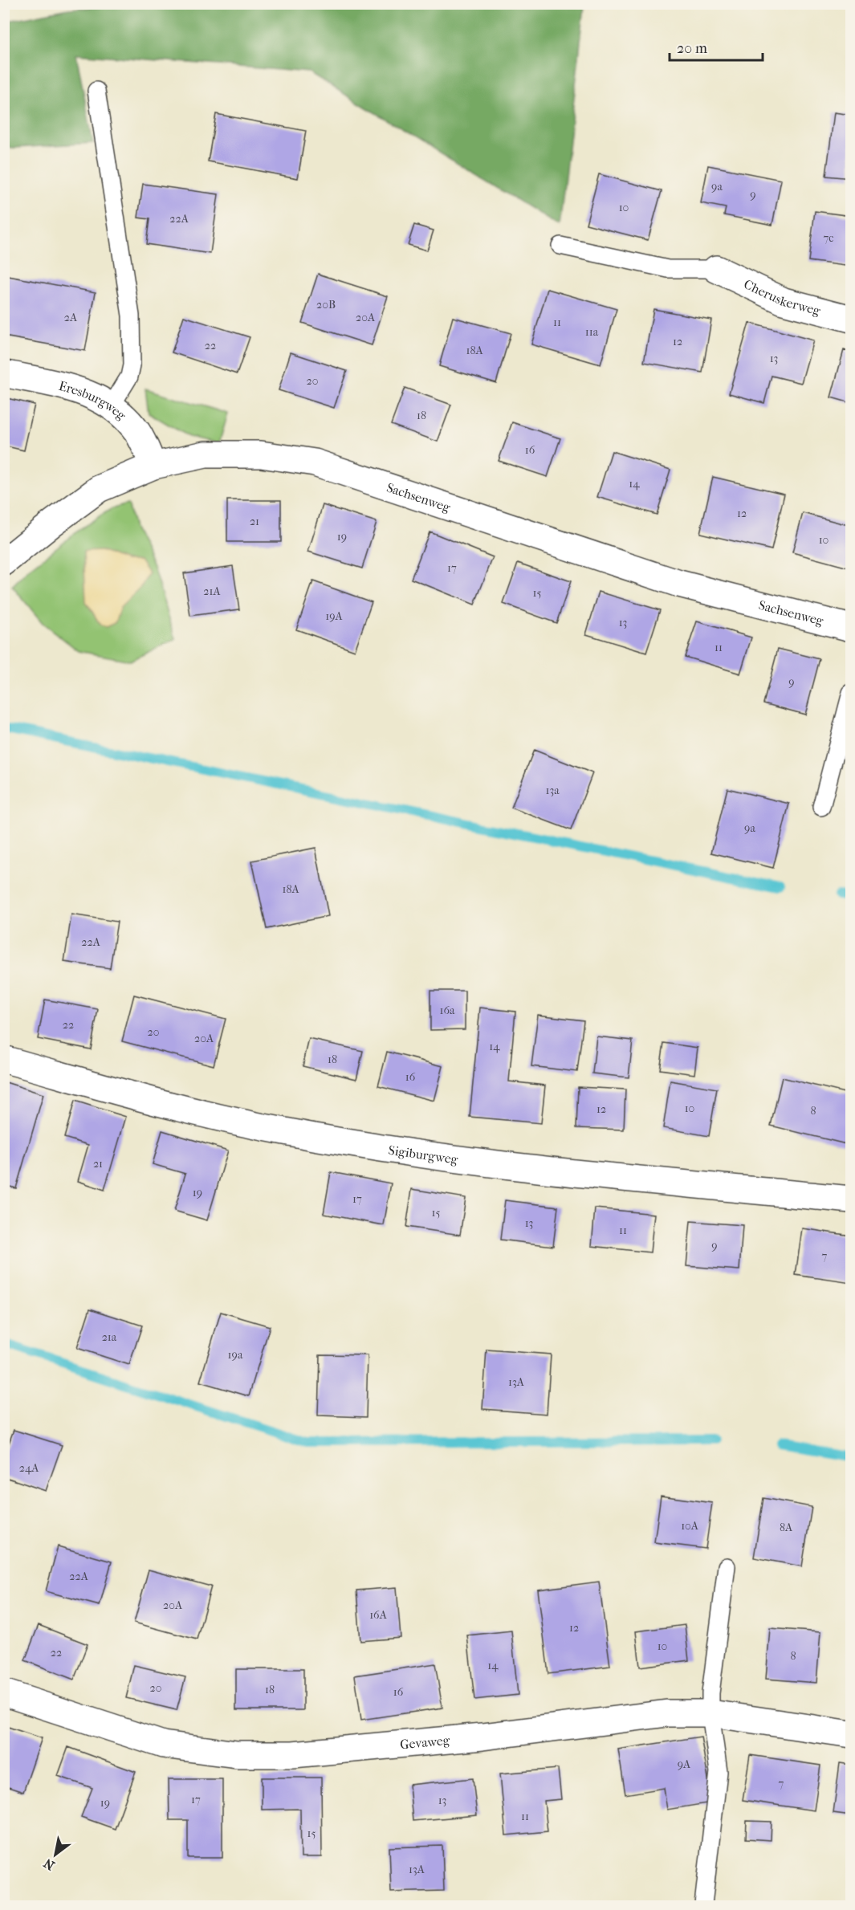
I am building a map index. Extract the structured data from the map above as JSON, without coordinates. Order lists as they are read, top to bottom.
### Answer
{
  "streets": {
    "street": [
      "Cheruskerweg",
      "Eresburgweg",
      "Sachsenweg",
      "Sigiburgweg",
      "Gevaweg"
    ]
  },
  "crossings": [
    ["Eresburgweg", "Sachsenweg"]
  ],
  "house_numbers": [
    "9a",
    "9",
    "10",
    "22A",
    "7c",
    "20B",
    "2A",
    "20A",
    "11",
    "11a",
    "12",
    "22",
    "18A",
    "13",
    "20",
    "18",
    "16",
    "14",
    "12",
    "21",
    "19",
    "10",
    "17",
    "21A",
    "15",
    "19A",
    "13",
    "11",
    "9",
    "13a",
    "9a",
    "18A",
    "22A",
    "16a",
    "22",
    "20",
    "20A",
    "14",
    "18",
    "16",
    "10",
    "12",
    "8",
    "21",
    "19",
    "17",
    "15",
    "13",
    "11",
    "9",
    "7",
    "21a",
    "19a",
    "13A",
    "24A",
    "10A",
    "8A",
    "22A",
    "20A",
    "16A",
    "12",
    "10",
    "22",
    "8",
    "14",
    "20",
    "18",
    "16",
    "9A",
    "7",
    "17",
    "13",
    "19",
    "11",
    "15",
    "13A"
  ],
  "scale_bar": "20 m",
  "north": "bottom left"
}
